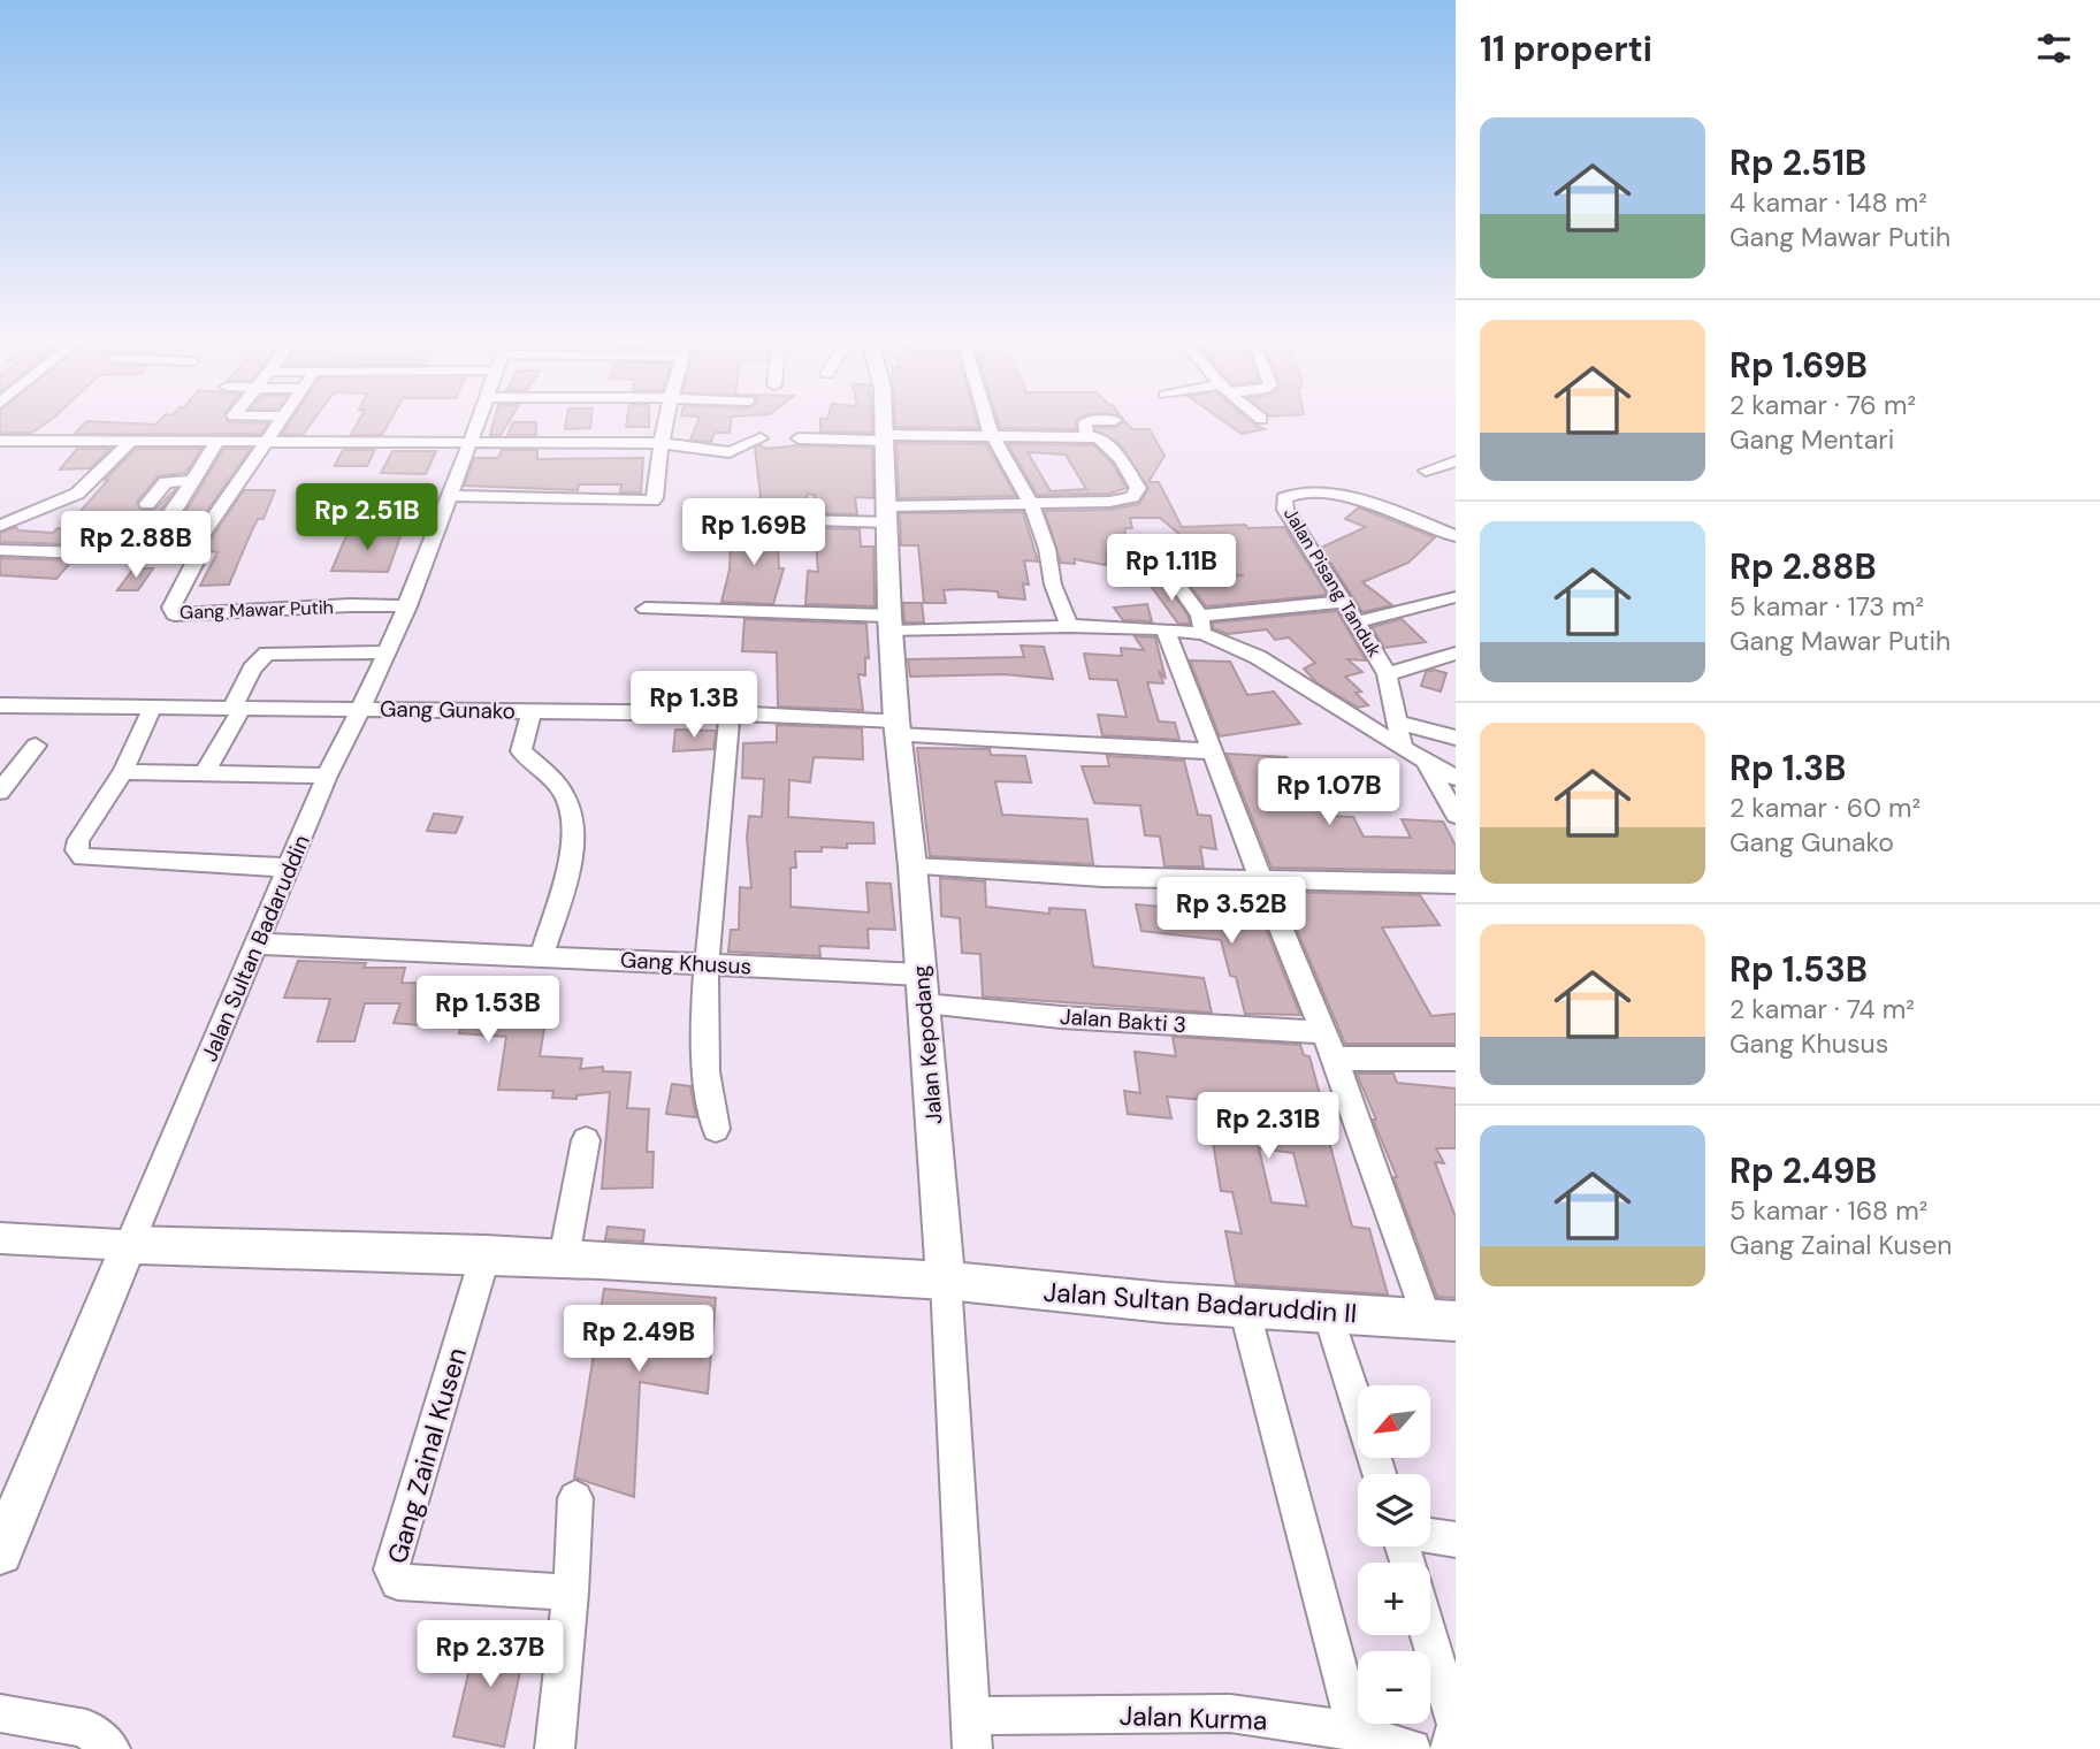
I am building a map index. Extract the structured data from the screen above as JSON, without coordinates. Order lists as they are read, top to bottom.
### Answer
{
  "streets": {
    "street": [
      "Jalan Pisang Tanduk",
      "Gang Mawar Putih",
      "Gang Gunako",
      "Jalan Sultan Badaruddin",
      "Gang Khusus",
      "Jalan Bakti 3",
      "Jalan Kepodang",
      "Jalan Sultan Badaruddin II",
      "Gang Zainal Kusen",
      "Jalan Kurma"
    ]
  },
  "crossings": [
    ["Gang Mawar Putih", "Jalan Sultan Badaruddin"],
    ["Gang Gunako", "Jalan Sultan Badaruddin"],
    ["Gang Gunako", "Jalan Kepodang"],
    ["Jalan Sultan Badaruddin", "Gang Khusus"],
    ["Jalan Sultan Badaruddin", "Jalan Sultan Badaruddin II"],
    ["Gang Khusus", "Jalan Kepodang"],
    ["Jalan Bakti 3", "Jalan Kepodang"],
    ["Jalan Kepodang", "Jalan Sultan Badaruddin II"],
    ["Jalan Kepodang", "Jalan Kurma"],
    ["Jalan Sultan Badaruddin II", "Gang Zainal Kusen"]
  ],
  "north": "bottom left",
  "page": {
    "heading": "11 properti",
    "list": [
      {
        "name": "Rp 2.51B",
        "note": "4 kamar · 148 m² · Gang Mawar Putih"
      },
      {
        "name": "Rp 1.69B",
        "note": "2 kamar · 76 m² · Gang Mentari"
      },
      {
        "name": "Rp 2.88B",
        "note": "5 kamar · 173 m² · Gang Mawar Putih"
      },
      {
        "name": "Rp 1.3B",
        "note": "2 kamar · 60 m² · Gang Gunako"
      },
      {
        "name": "Rp 1.53B",
        "note": "2 kamar · 74 m² · Gang Khusus"
      },
      {
        "name": "Rp 2.49B",
        "note": "5 kamar · 168 m² · Gang Zainal Kusen"
      }
    ],
    "price": [
      "Rp 2.51B",
      "Rp 1.69B",
      "Rp 2.88B",
      "Rp 1.11B",
      "Rp 1.3B",
      "Rp 1.07B",
      "Rp 3.52B",
      "Rp 1.53B",
      "Rp 2.31B",
      "Rp 2.49B",
      "Rp 2.37B"
    ],
    "map_buttons": ["+", "−"]
  }
}
